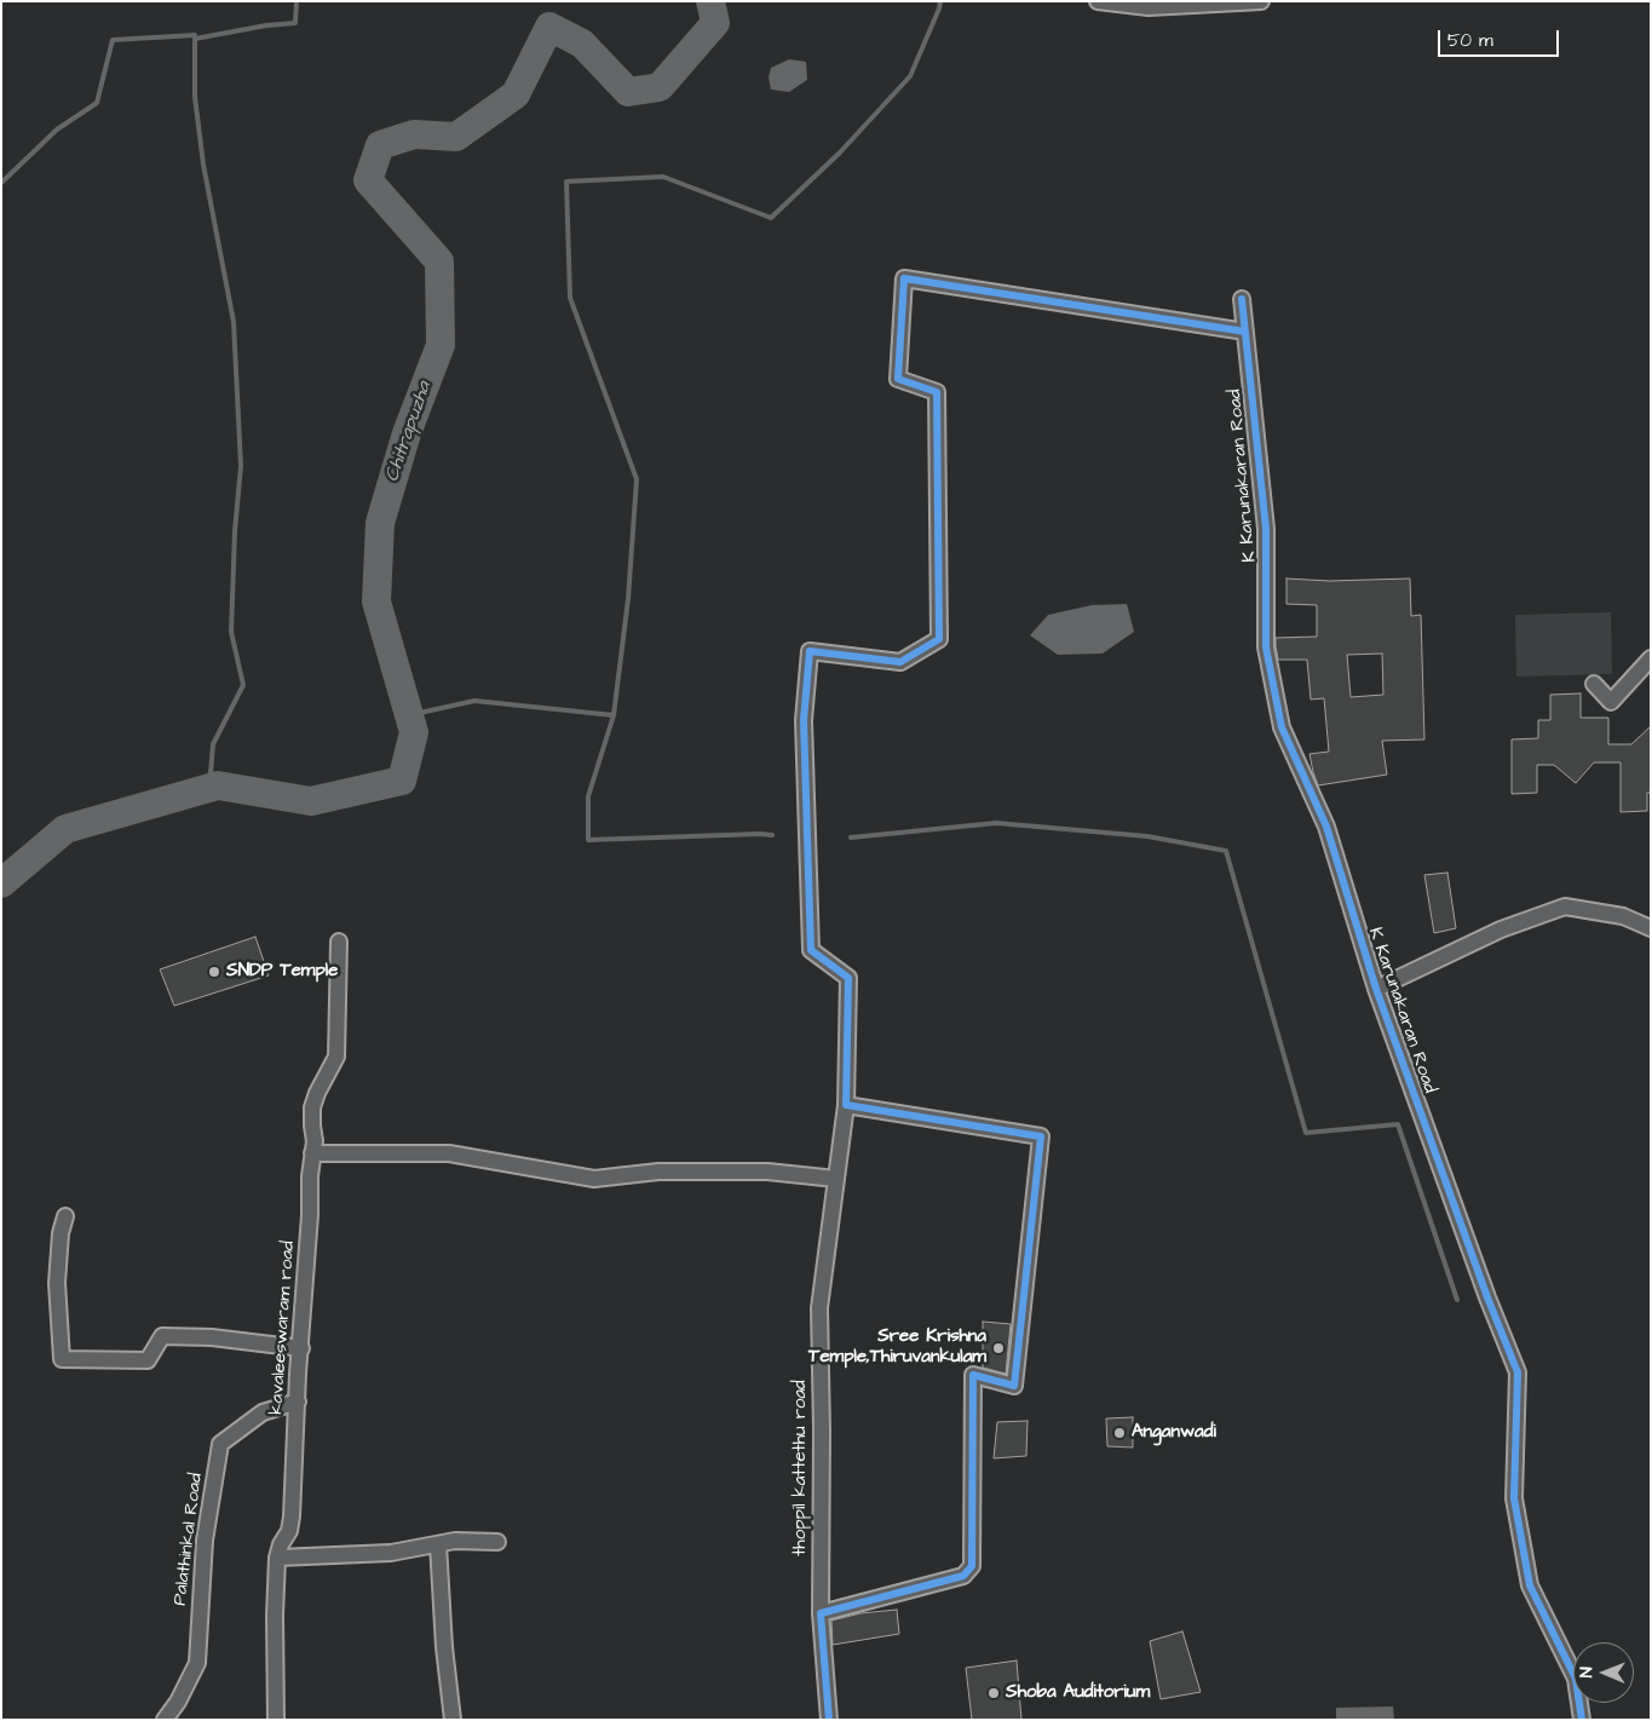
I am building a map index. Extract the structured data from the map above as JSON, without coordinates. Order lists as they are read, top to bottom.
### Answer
{
  "streets": {
    "street": [
      "K Karunakaran Road",
      "kavaleeswaram road",
      "thoppil kattethu road",
      "Palathinkal Road"
    ]
  },
  "crossings": [
    ["K Karunakaran Road", "thoppil kattethu road"],
    ["kavaleeswaram road", "Palathinkal Road"]
  ],
  "water": ["Chitrapuzha"],
  "places": [
    "SNDP Temple",
    "Sree Krishna Temple,Thiruvankulam",
    "Anganwadi",
    "Shoba Auditorium"
  ],
  "scale_bar": "50 m",
  "north": "left"
}
